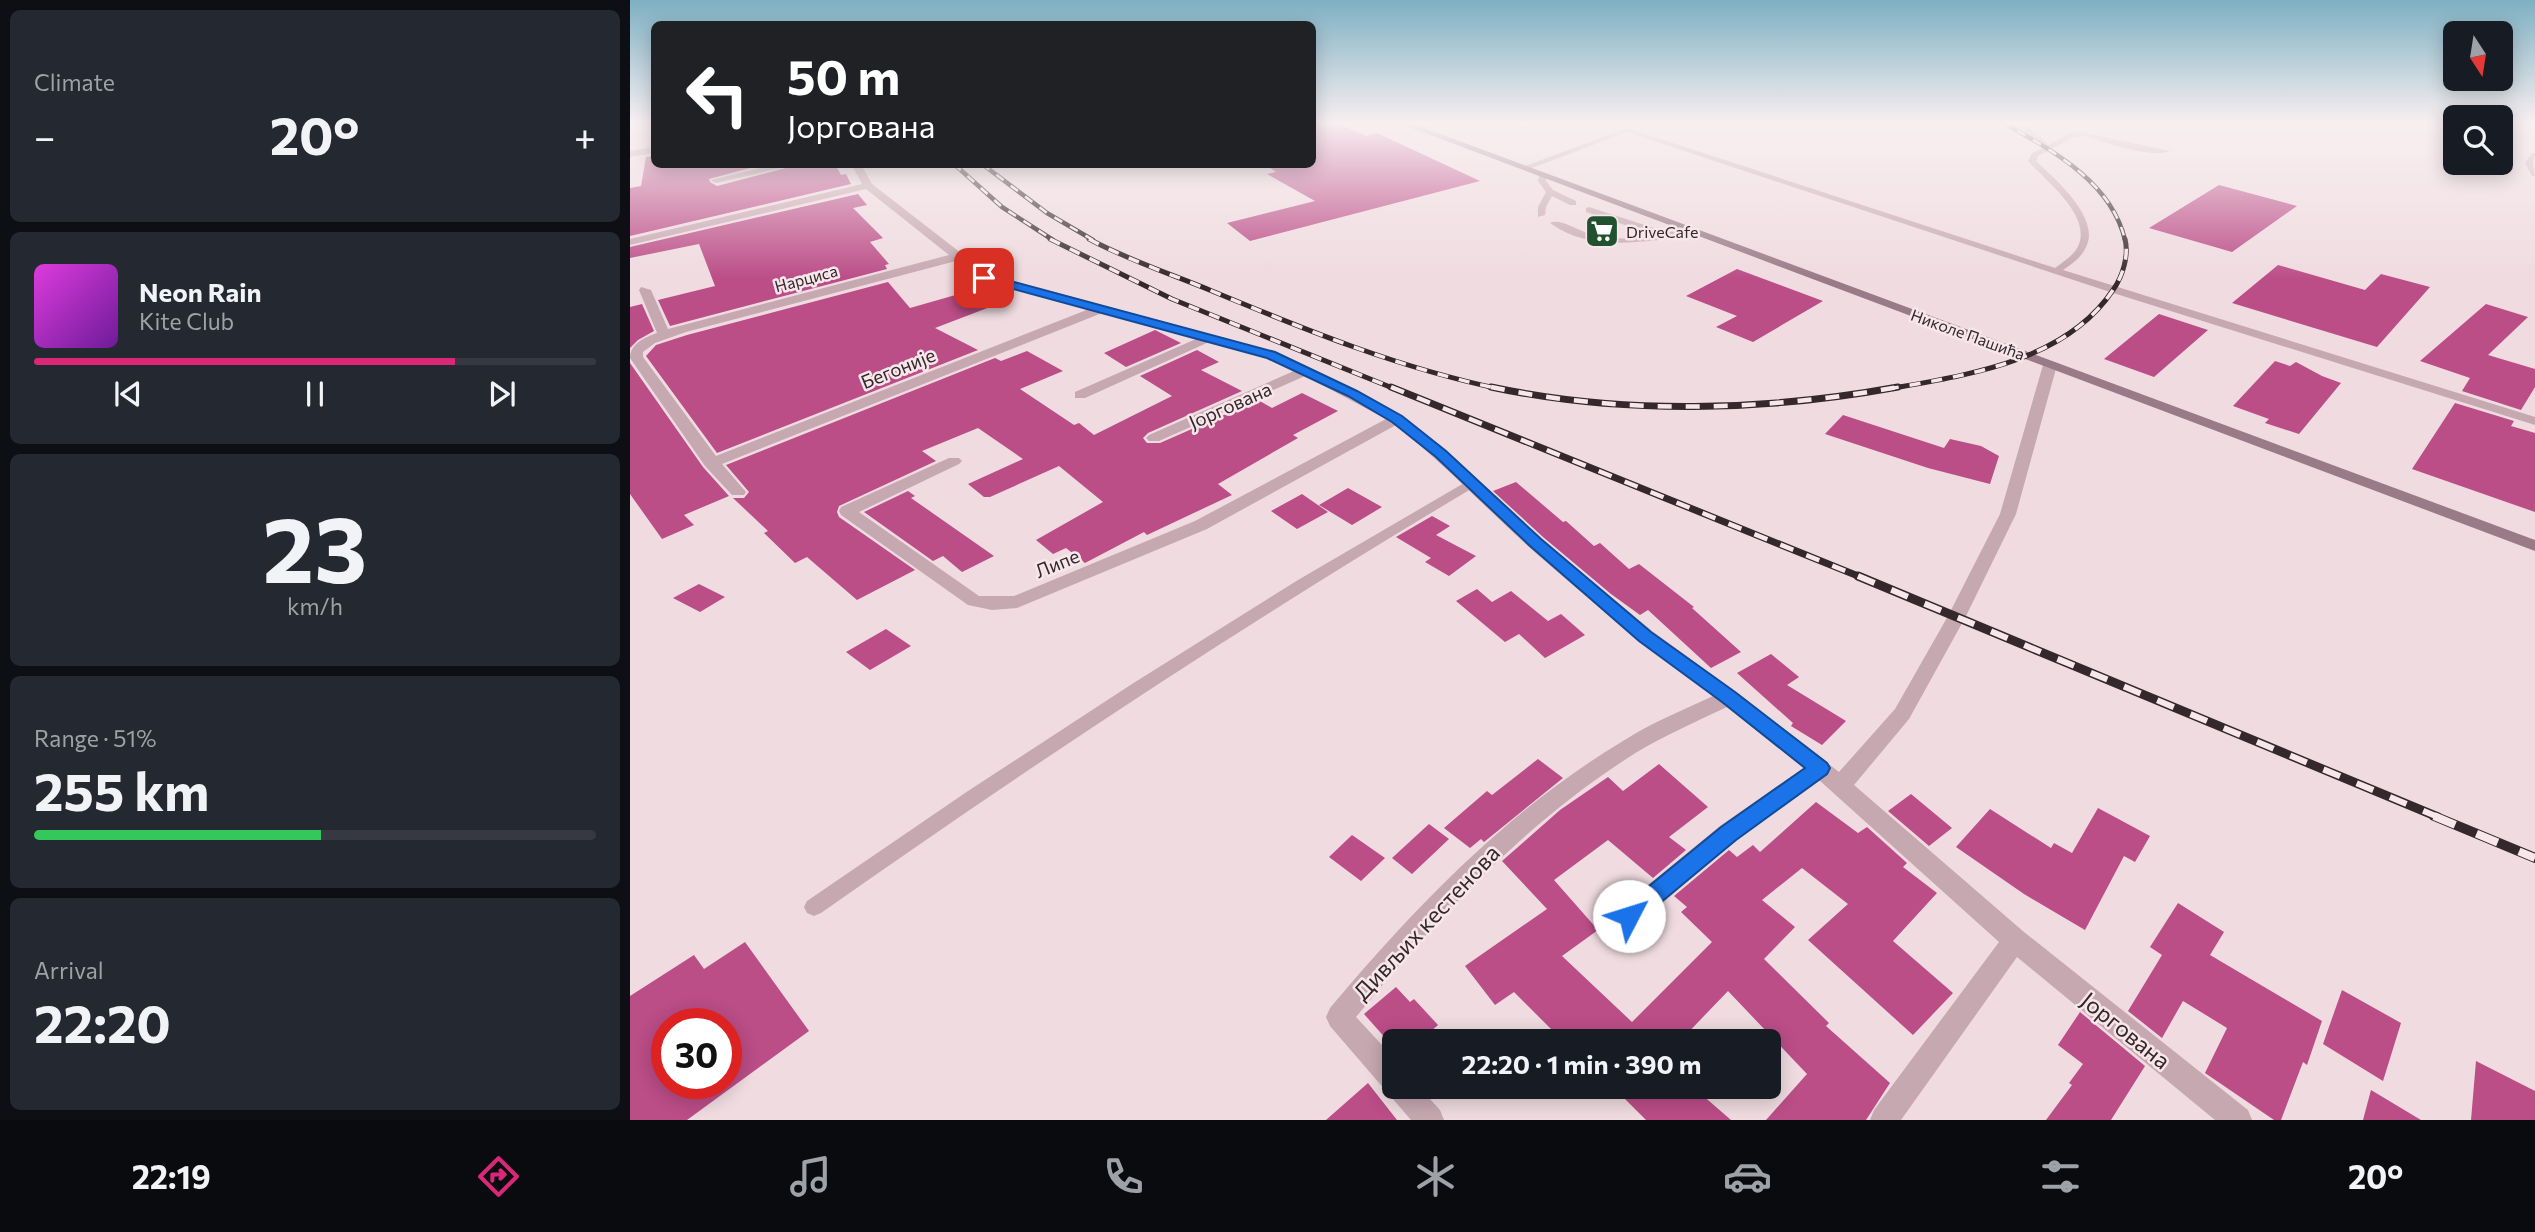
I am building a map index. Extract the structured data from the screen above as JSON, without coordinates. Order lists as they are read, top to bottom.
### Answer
{
  "streets": {
    "main road": ["Николе Пашића"],
    "street": [
      "Нарциса",
      "Бегоније",
      "Јоргована",
      "Липе",
      "Дивљих кестенова"
    ]
  },
  "crossings": [
    ["Нарциса", "Бегоније"],
    ["Нарциса", "Јоргована"],
    ["Бегоније", "Јоргована"],
    ["Јоргована", "Липе"],
    ["Јоргована", "Дивљих кестенова"]
  ],
  "places": {
    "supermarket": ["DriveCafe"]
  },
  "north": "bottom",
  "page": {
    "tile": [
      "Climate",
      ["23", "km/h"],
      ["Range · 51%", "255 km"],
      ["Arrival", "22:20"]
    ],
    "turn": ["50 m", "Јоргована"],
    "heat": ["−", "20°", "+"],
    "song": ["Neon Rain", "Kite Club"],
    "limit": "30",
    "trip": "22:20 · 1 min · 390 m",
    "tabs": ["22:19", "20°"]
  }
}
